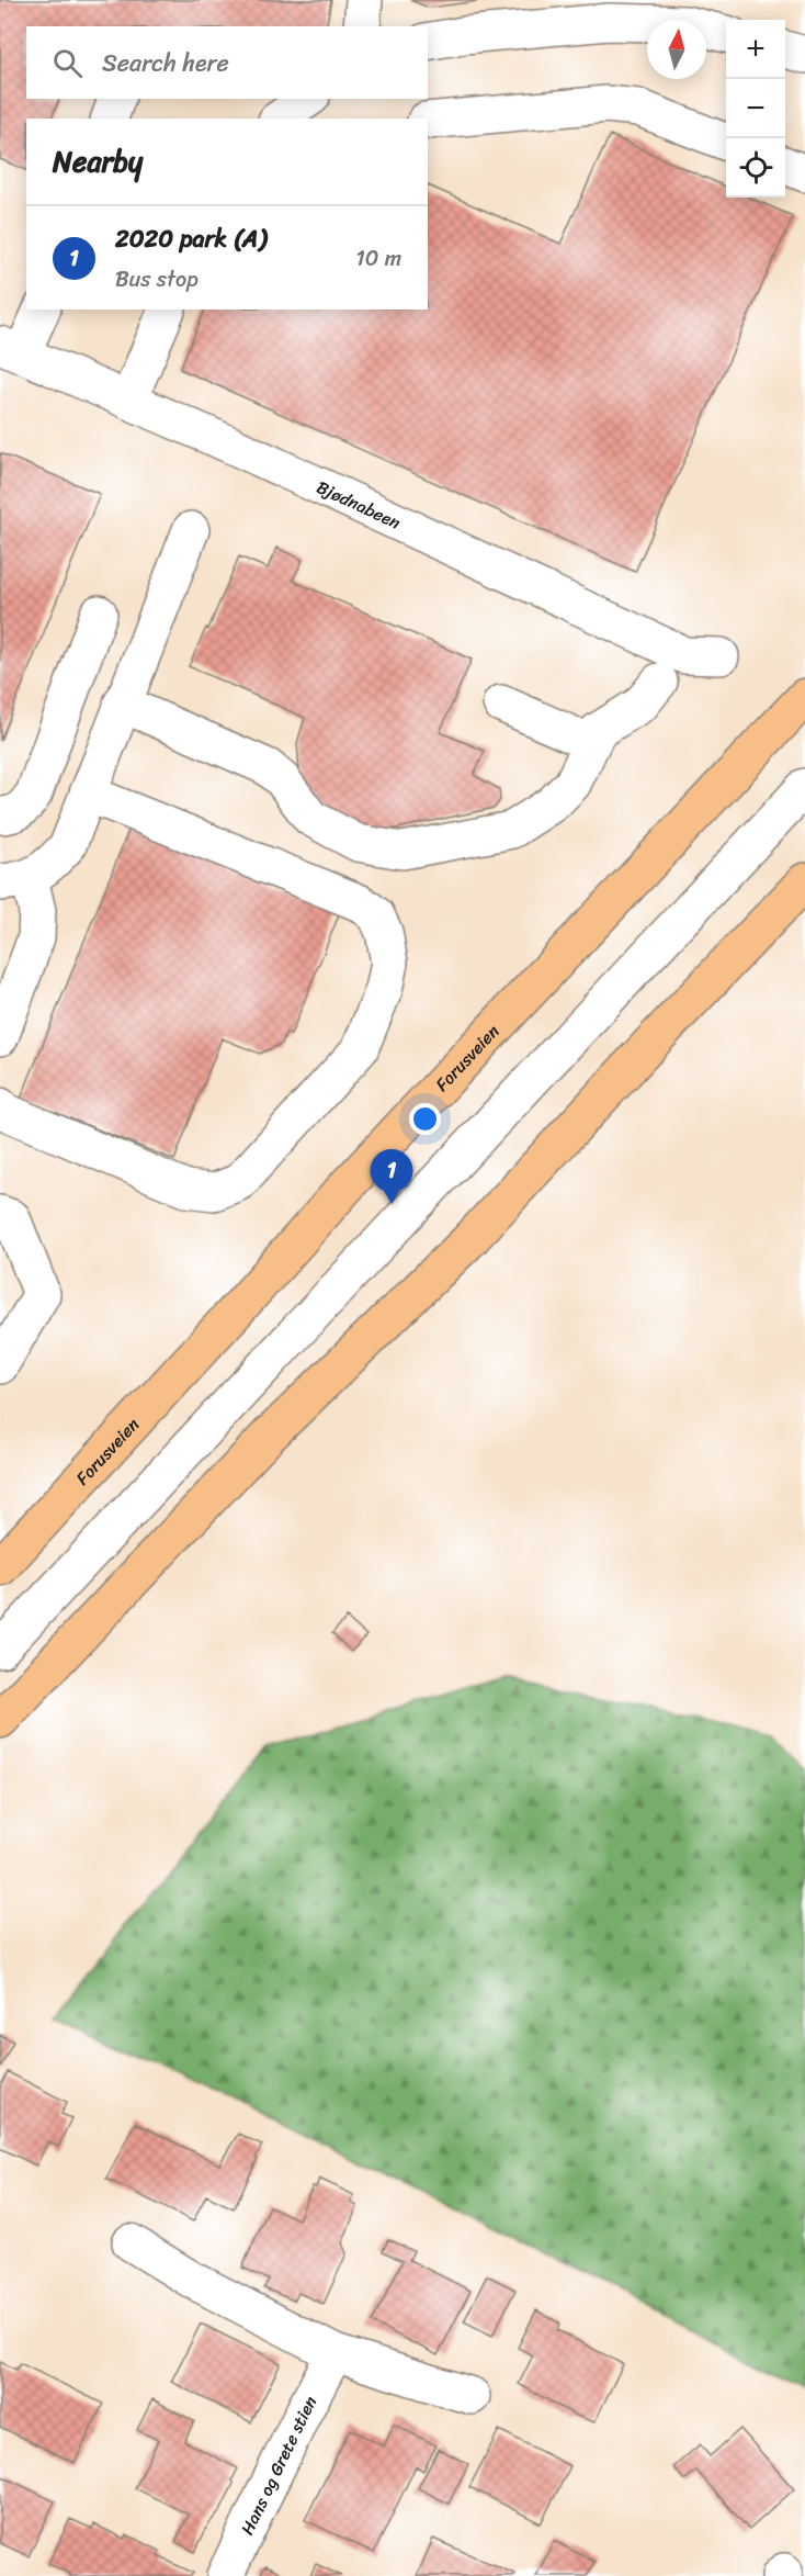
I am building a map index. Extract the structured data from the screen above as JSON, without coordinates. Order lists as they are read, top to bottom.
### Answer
{
  "streets": {
    "main road": ["Forusveien"],
    "street": ["Bjødnabeen", "Hans og Grete stien"]
  },
  "north": "top",
  "page": {
    "map_buttons": ["+", "−"],
    "search": "Search here",
    "heading": "Nearby",
    "list": [
      {
        "mark": "1",
        "name": "2020 park (A)",
        "note": "Bus stop",
        "value": "10 m"
      }
    ],
    "pins": "1"
  }
}
